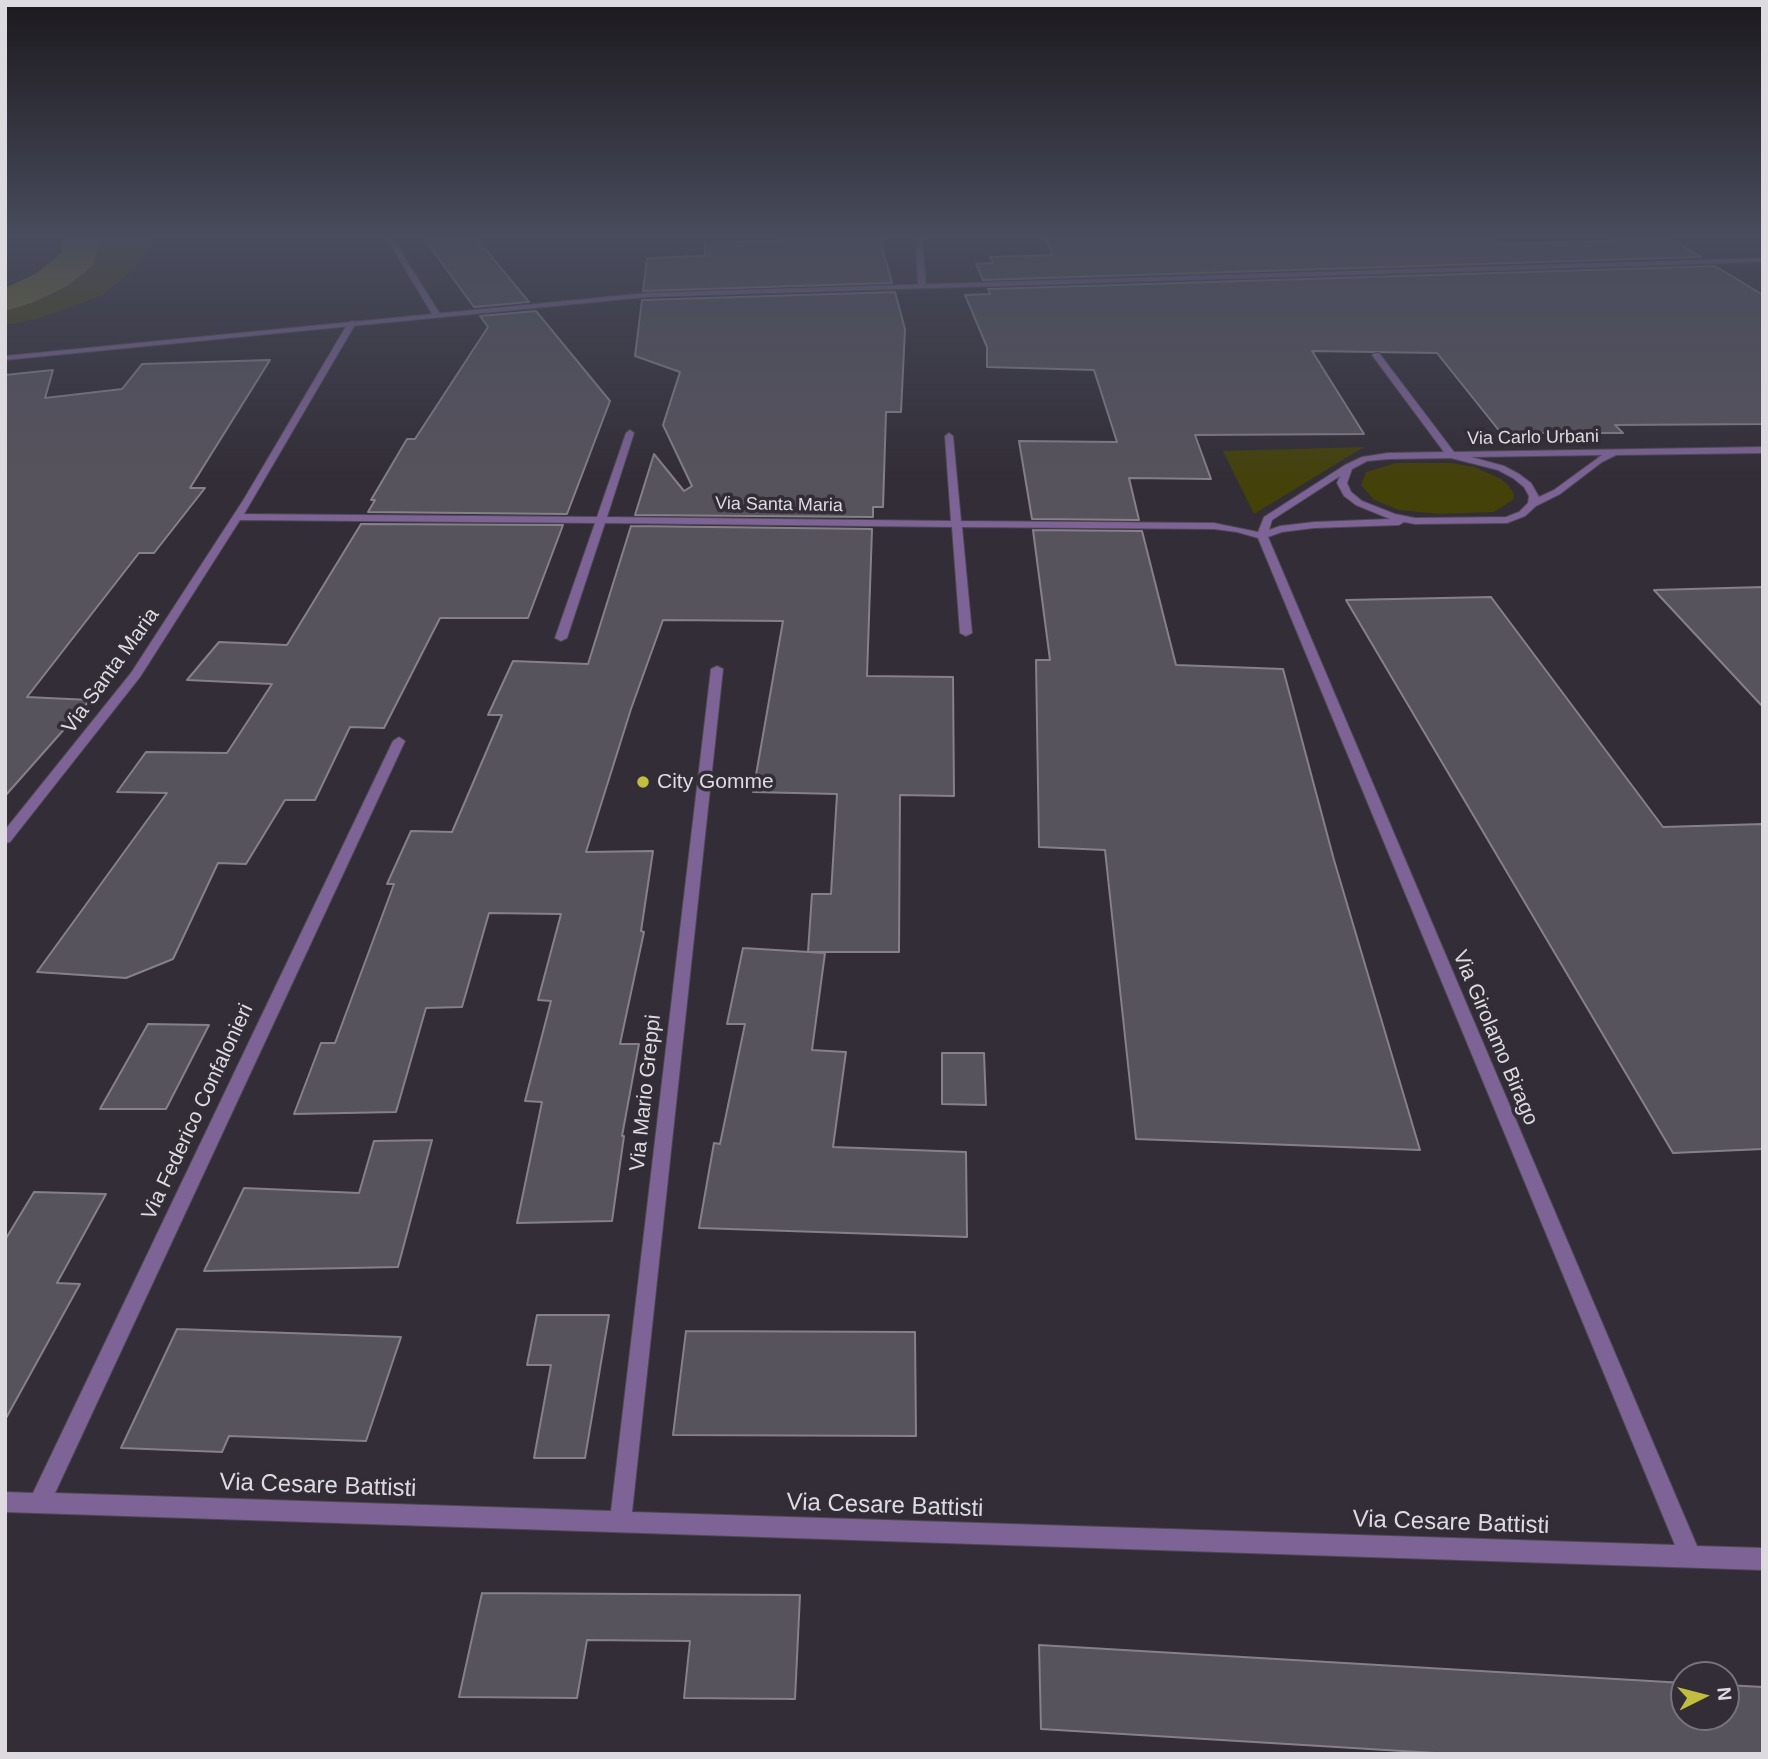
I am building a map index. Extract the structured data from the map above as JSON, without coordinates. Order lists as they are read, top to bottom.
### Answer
{
  "streets": {
    "street": [
      "Via Carlo Urbani",
      "Via Santa Maria",
      "Via Girolamo Birago",
      "Via Mario Greppi",
      "Via Federico Confalonieri",
      "Via Cesare Battisti"
    ]
  },
  "crossings": [
    ["Via Santa Maria", "Via Girolamo Birago"],
    ["Via Girolamo Birago", "Via Cesare Battisti"],
    ["Via Mario Greppi", "Via Cesare Battisti"],
    ["Via Federico Confalonieri", "Via Cesare Battisti"]
  ],
  "places": ["City Gomme"],
  "north": "right"
}
